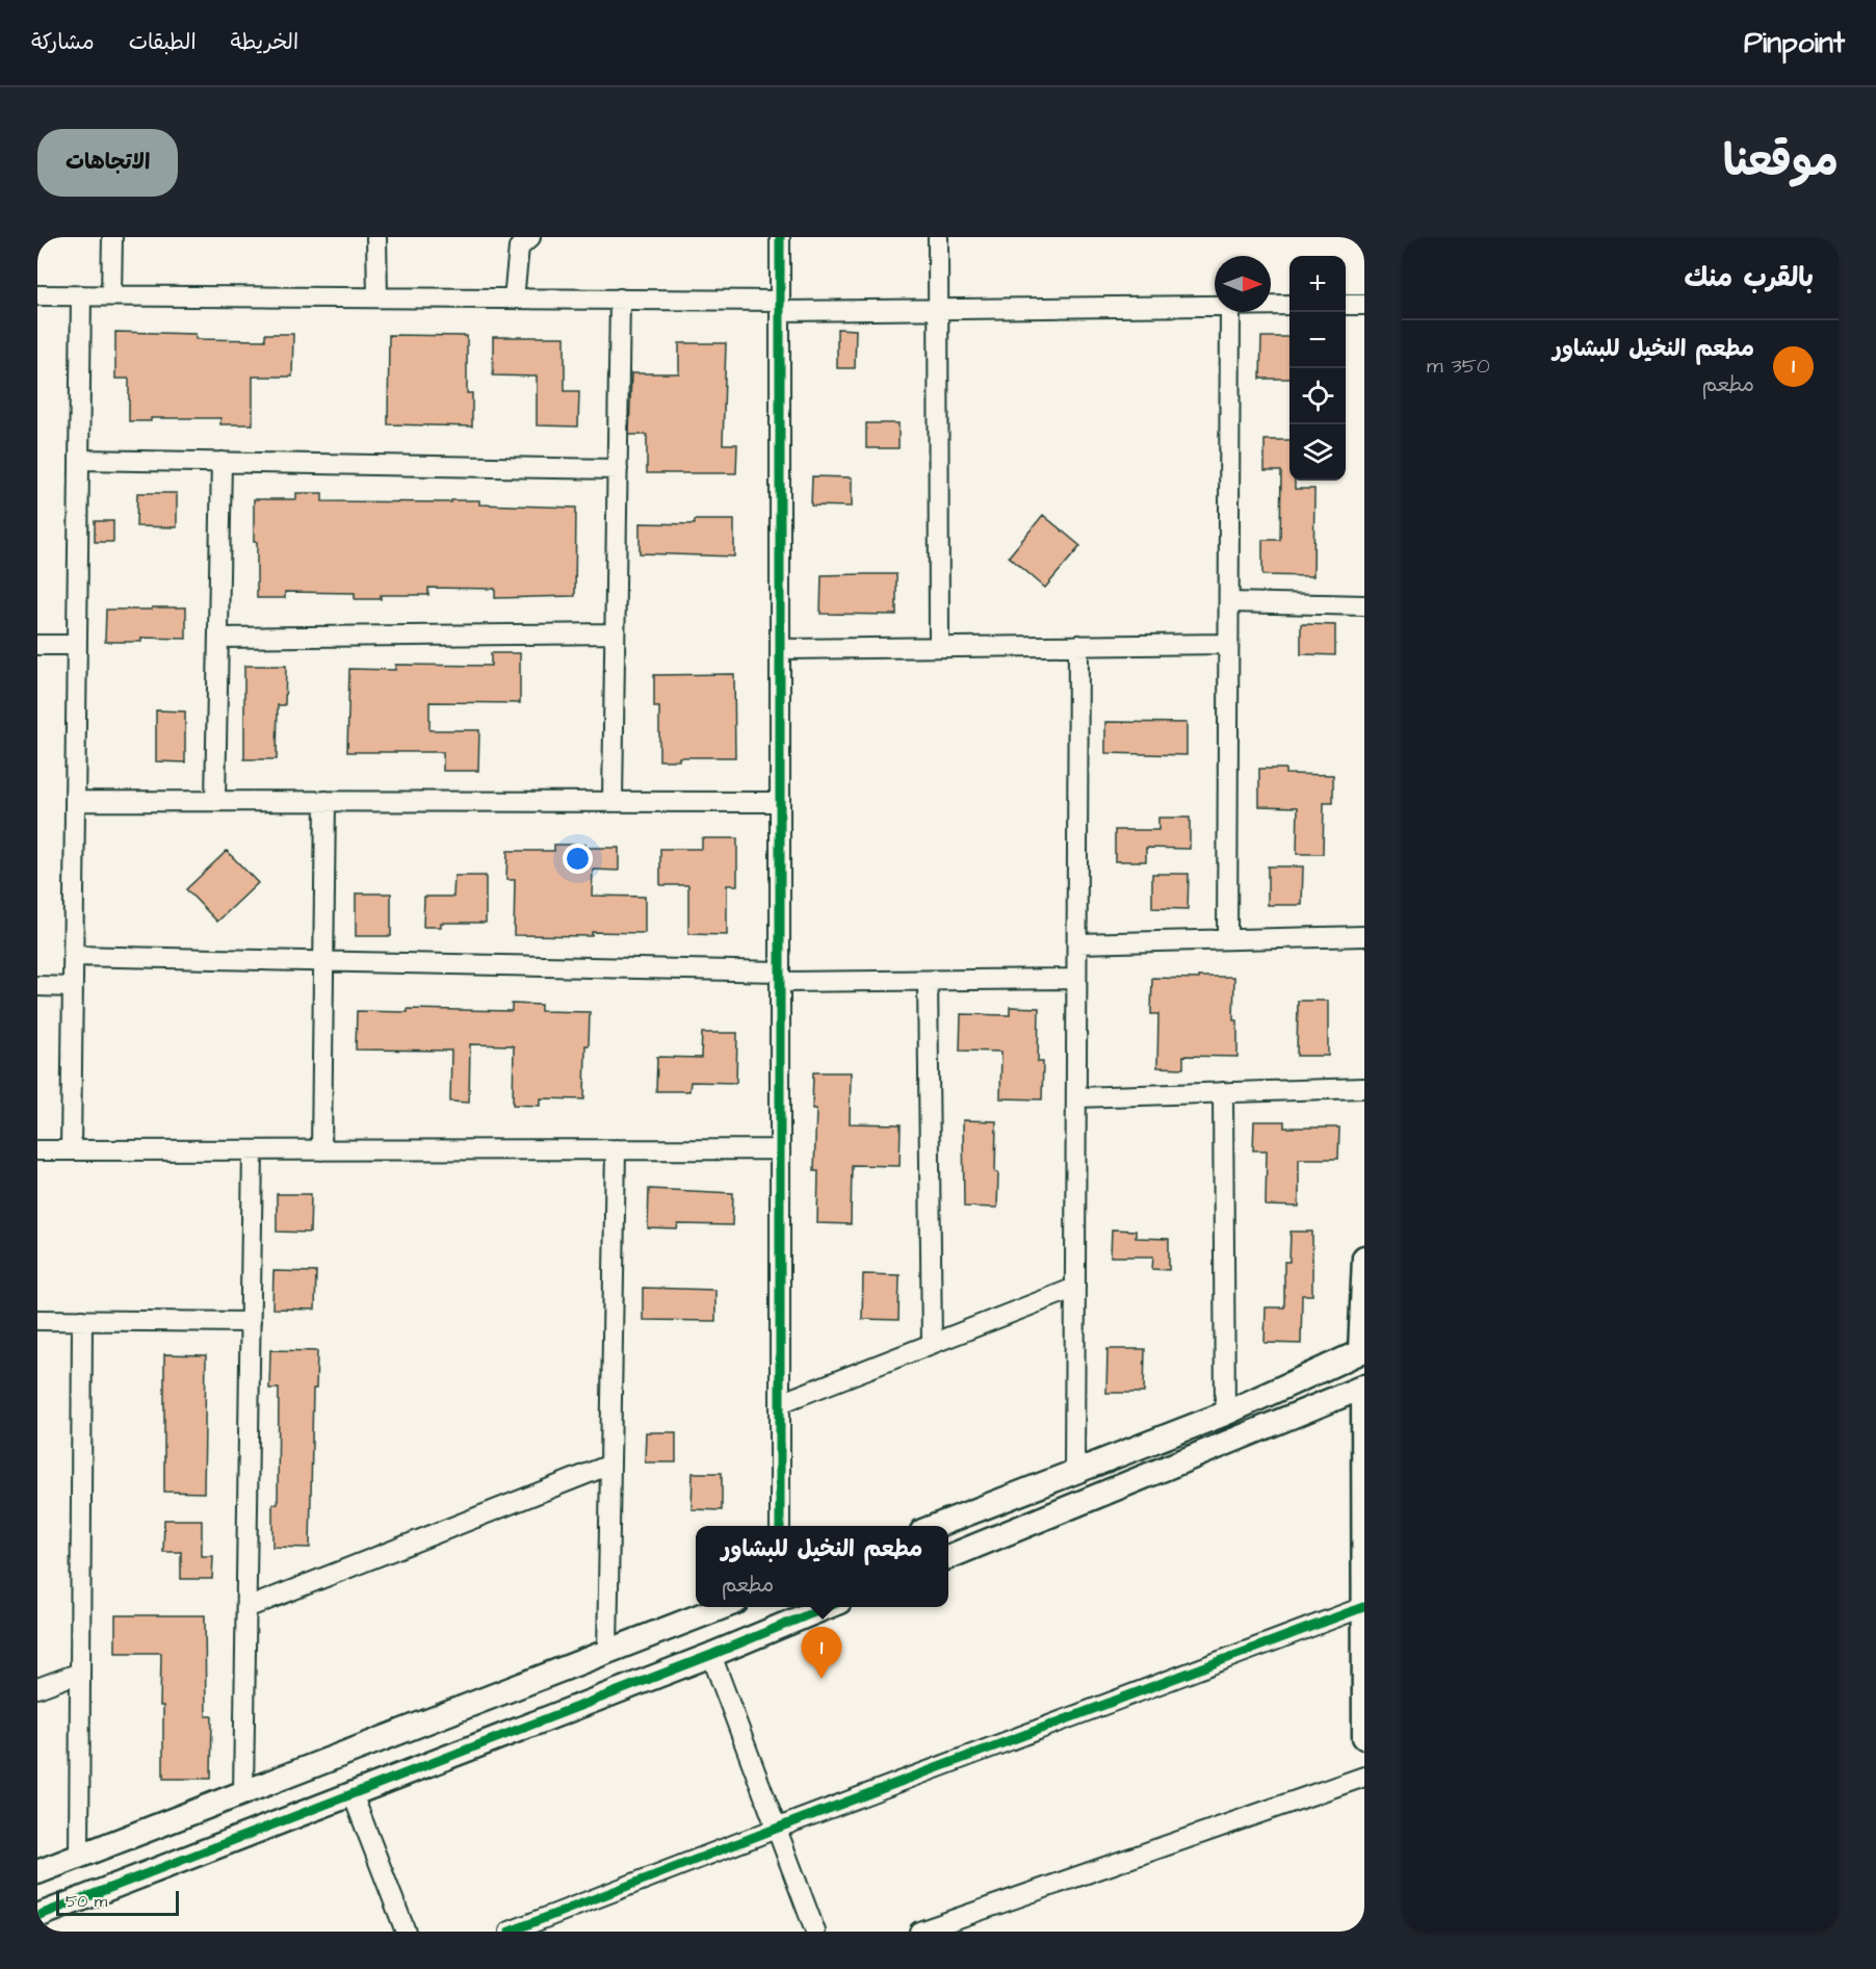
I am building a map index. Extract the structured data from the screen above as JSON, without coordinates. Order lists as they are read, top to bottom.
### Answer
{
  "scale_bar": "50 m",
  "north": "right",
  "page": {
    "header": "Pinpoint",
    "nav": ["الخريطة", "الطبقات", "مشاركة"],
    "title": "موقعنا",
    "buttons": "الاتجاهات",
    "heading": "بالقرب منك",
    "map_buttons": ["+", "−"],
    "list": [
      {
        "mark": "1",
        "name": "مطعم النخيل للبشاور",
        "note": "مطعم",
        "value": "350 m"
      }
    ],
    "popup": ["مطعم النخيل للبشاور", "مطعم"],
    "pins": "1",
    "scale": "50 m"
  }
}
